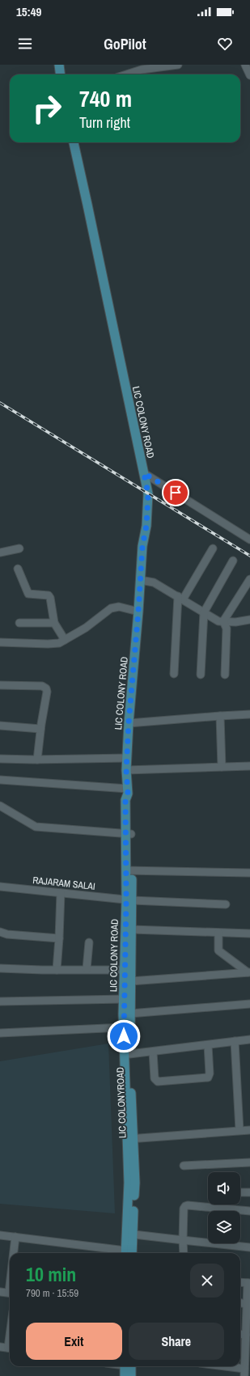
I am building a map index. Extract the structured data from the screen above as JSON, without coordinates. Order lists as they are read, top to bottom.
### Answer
{
  "streets": {
    "main road": ["LIC COLONY ROAD", "LIC COLONYROAD"],
    "street": ["RAJARAM SALAI"]
  },
  "crossings": [
    ["LIC COLONY ROAD", "RAJARAM SALAI"],
    ["LIC COLONY ROAD", "LIC COLONYROAD"],
    ["RAJARAM SALAI", "LIC COLONYROAD"]
  ],
  "page": {
    "status": "15:49",
    "header": "GoPilot",
    "turn": ["740 m", "Turn right"],
    "heading": ["10 min", "790 m · 15:59"],
    "buttons": ["Exit", "Share"]
  }
}
